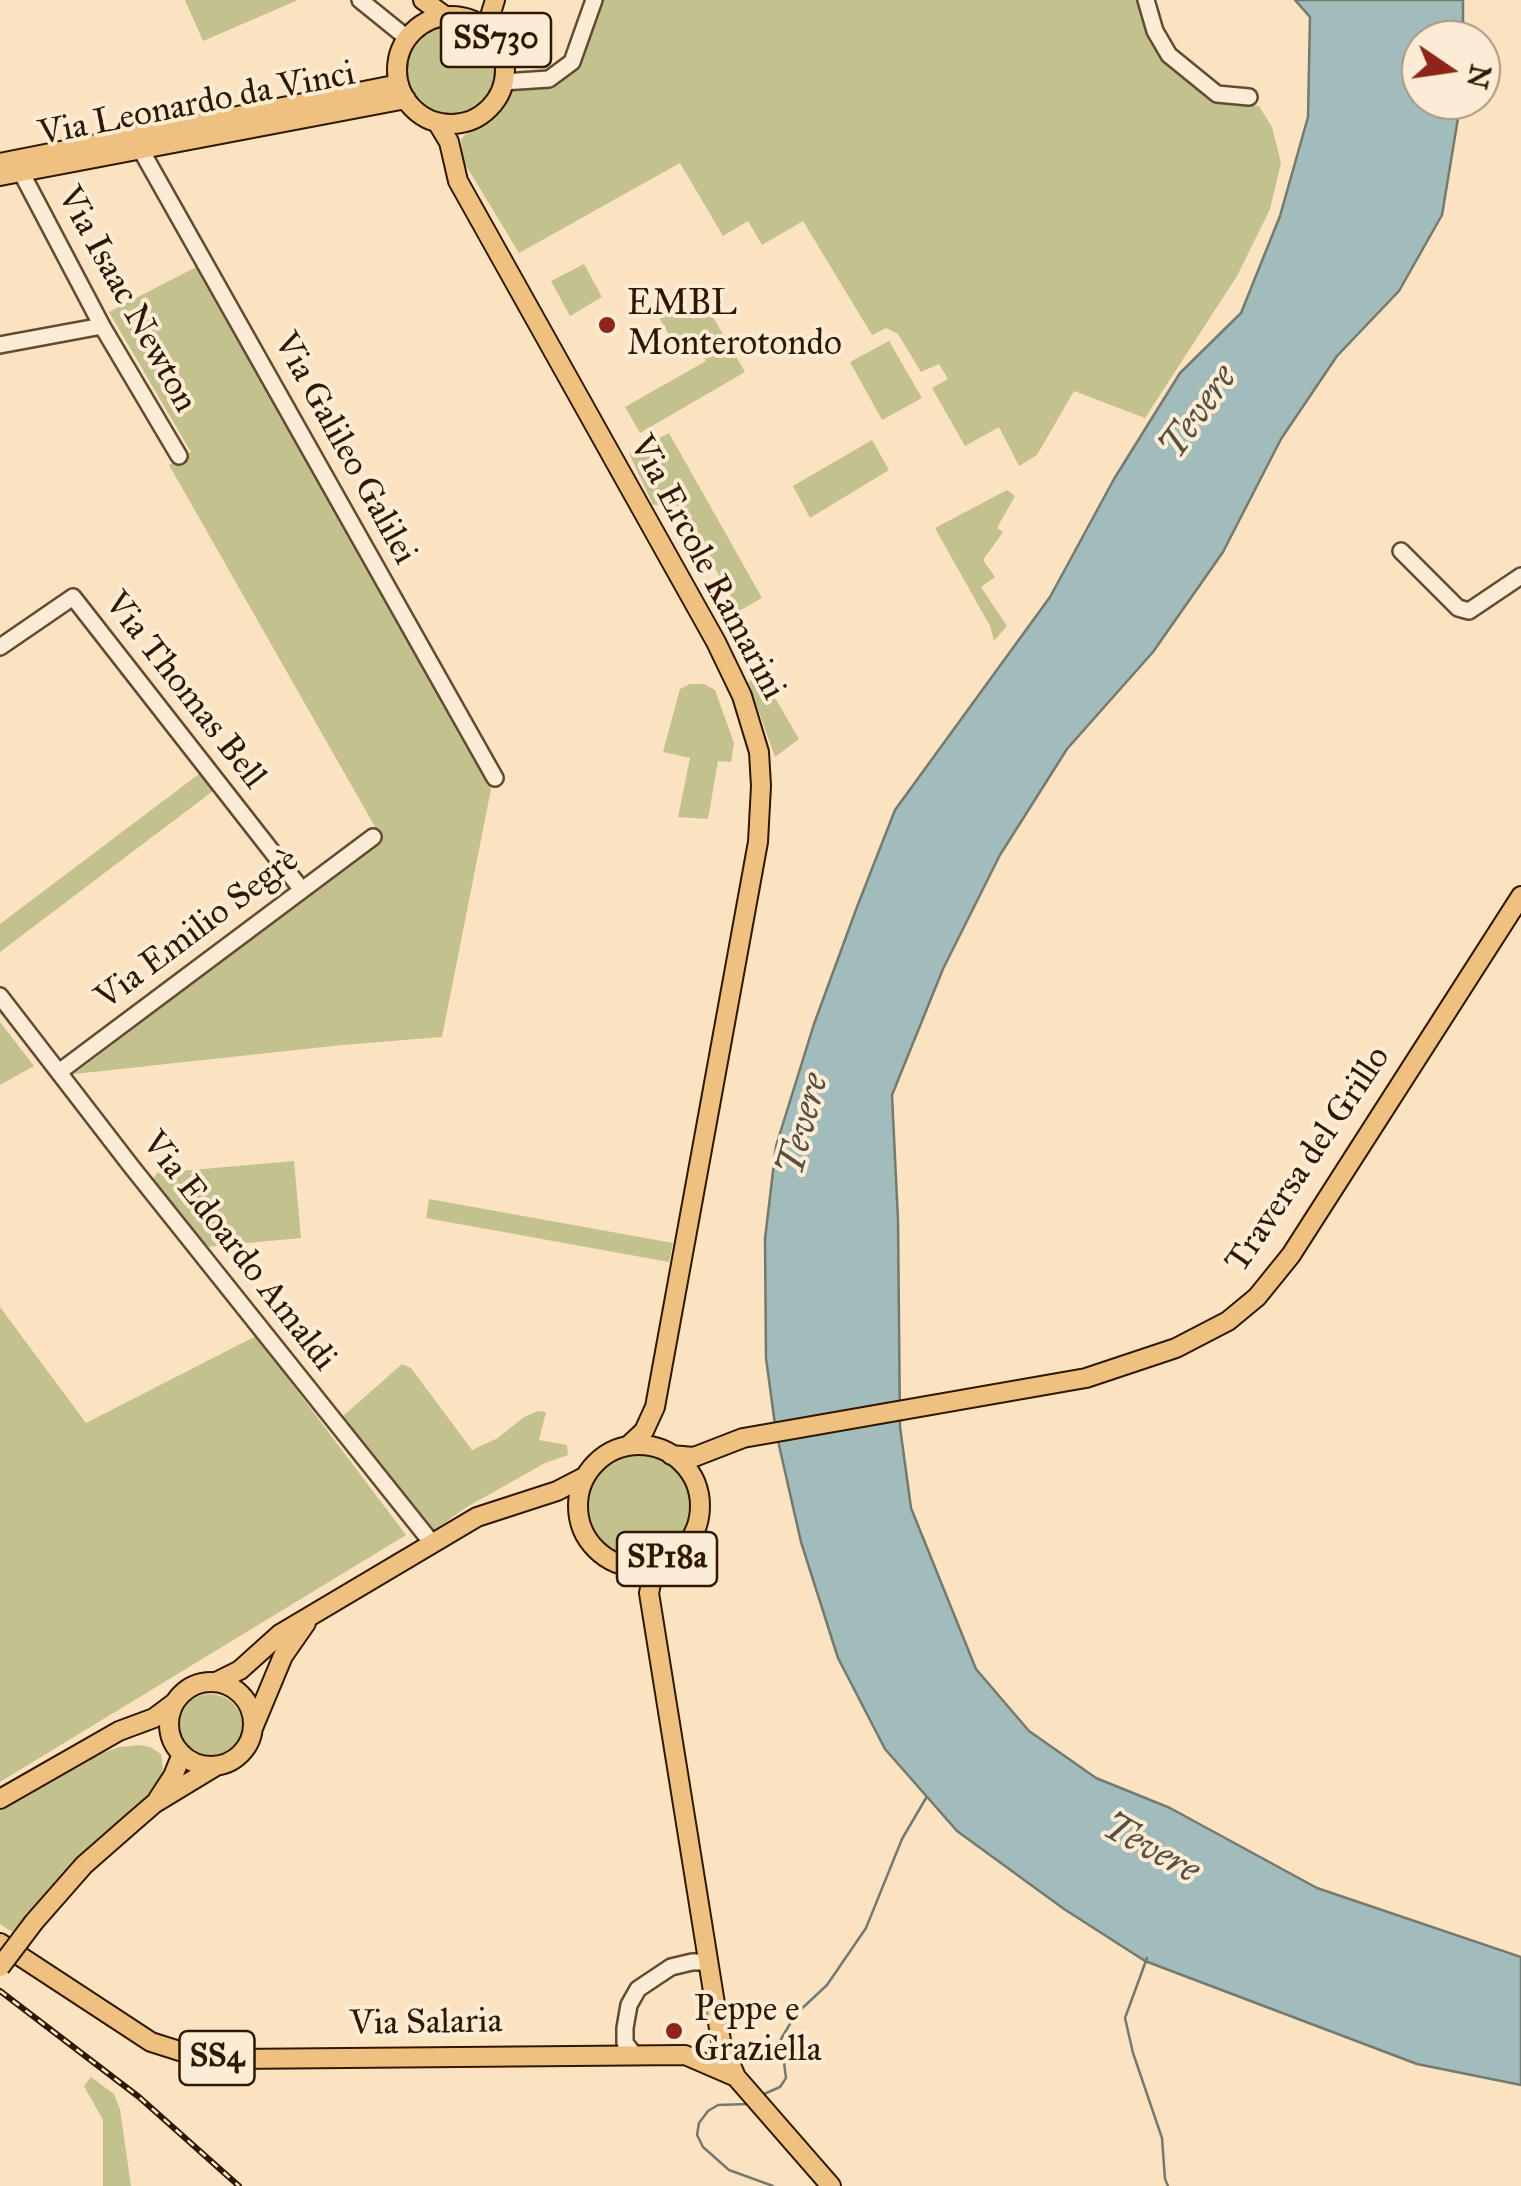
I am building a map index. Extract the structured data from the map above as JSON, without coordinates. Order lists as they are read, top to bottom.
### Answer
{
  "streets": {
    "main road": [
      "SS730",
      "Via Leonardo da Vinci",
      "Via Ercole Ramarini",
      "Traversa del Grillo",
      "SP18a",
      "Via Salaria",
      "SS4"
    ],
    "street": [
      "Via Isaac Newton",
      "Via Galileo Galilei",
      "Via Thomas Bell",
      "Via Emilio Segrè",
      "Via Edoardo Amaldi"
    ]
  },
  "crossings": [
    ["SS730", "Via Leonardo da Vinci"],
    ["SS730", "Via Ercole Ramarini"],
    ["Via Leonardo da Vinci", "Via Isaac Newton"],
    ["Via Leonardo da Vinci", "Via Galileo Galilei"],
    ["Via Leonardo da Vinci", "Via Ercole Ramarini"],
    ["Via Ercole Ramarini", "Traversa del Grillo"],
    ["Via Ercole Ramarini", "SP18a"],
    ["Via Thomas Bell", "Via Emilio Segrè"],
    ["Via Emilio Segrè", "Via Edoardo Amaldi"],
    ["Traversa del Grillo", "SP18a"]
  ],
  "water": ["Tevere"],
  "places": ["EMBL Monterotondo", "Peppe e Graziella"],
  "north": "right"
}
